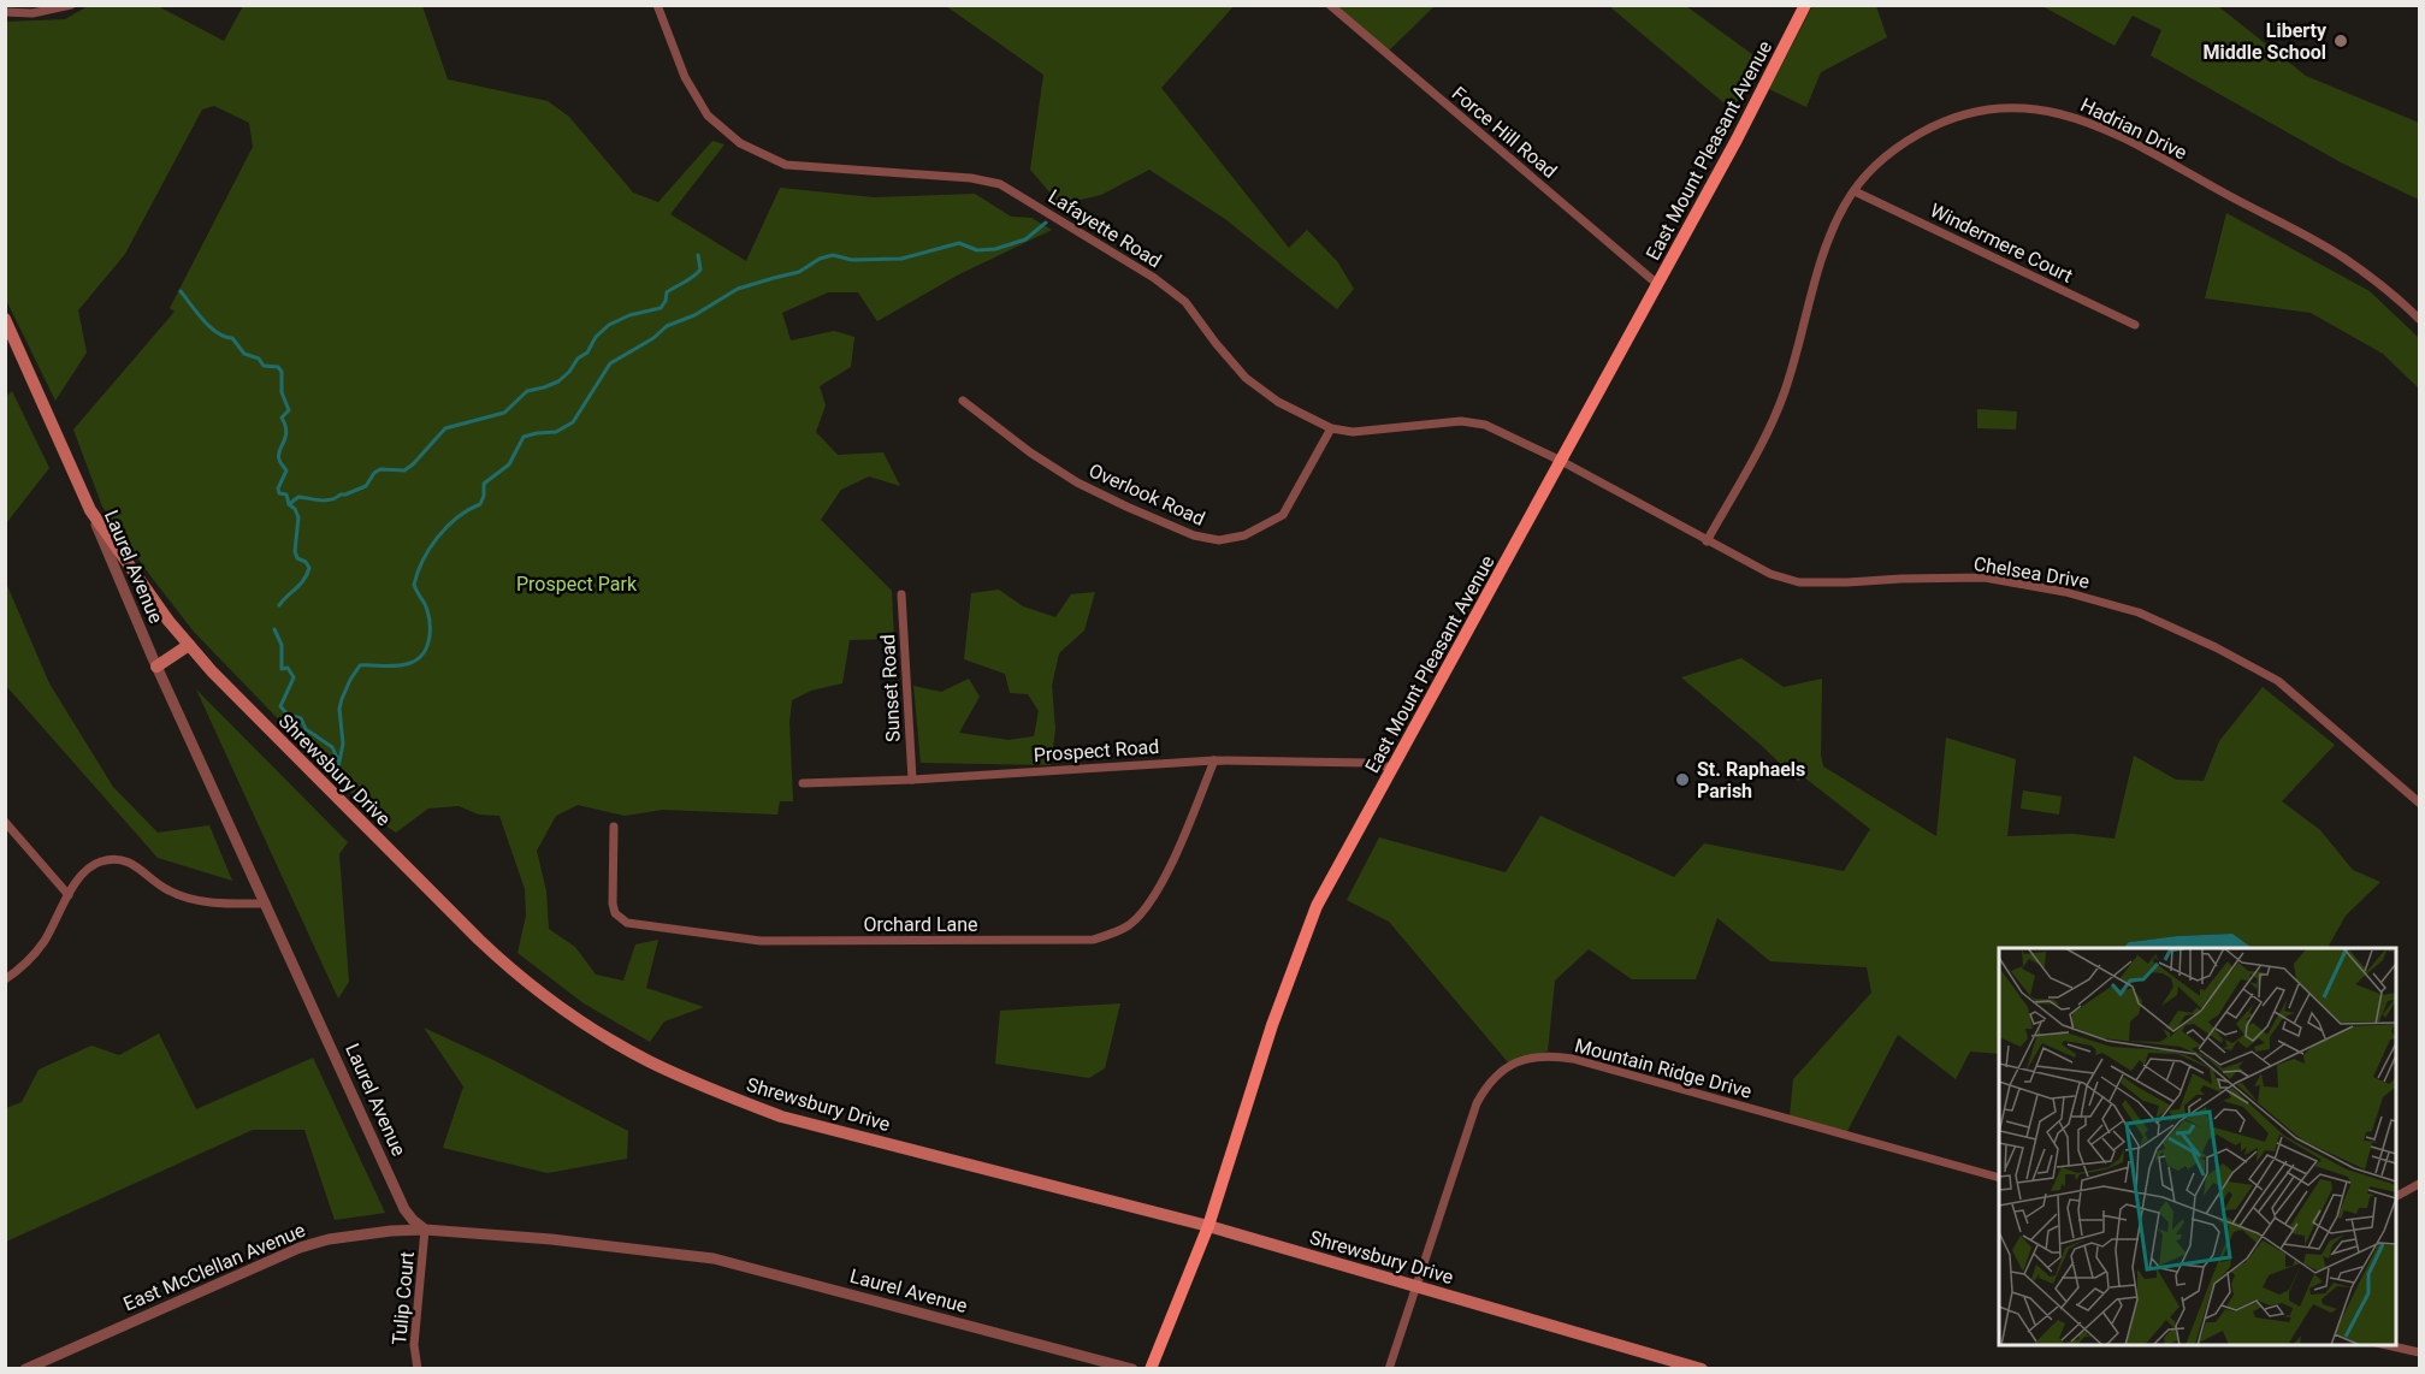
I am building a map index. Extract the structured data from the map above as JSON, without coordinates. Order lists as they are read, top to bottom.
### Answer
{
  "streets": {
    "main road": ["East Mount Pleasant Avenue", "Laurel Avenue", "Shrewsbury Drive"],
    "street": [
      "Hadrian Drive",
      "Force Hill Road",
      "Lafayette Road",
      "Windermere Court",
      "Overlook Road",
      "Chelsea Drive",
      "Sunset Road",
      "Prospect Road",
      "Orchard Lane",
      "Mountain Ridge Drive",
      "East McClellan Avenue",
      "Tulip Court"
    ]
  },
  "crossings": [
    ["Hadrian Drive", "Windermere Court"],
    ["Hadrian Drive", "Chelsea Drive"],
    ["Force Hill Road", "East Mount Pleasant Avenue"],
    ["East Mount Pleasant Avenue", "Lafayette Road"],
    ["East Mount Pleasant Avenue", "Chelsea Drive"],
    ["East Mount Pleasant Avenue", "Prospect Road"],
    ["East Mount Pleasant Avenue", "Shrewsbury Drive"],
    ["Lafayette Road", "Overlook Road"],
    ["Lafayette Road", "Chelsea Drive"],
    ["Laurel Avenue", "Shrewsbury Drive"],
    ["Laurel Avenue", "East McClellan Avenue"],
    ["Laurel Avenue", "Tulip Court"],
    ["Sunset Road", "Prospect Road"],
    ["Prospect Road", "Orchard Lane"],
    ["Shrewsbury Drive", "Mountain Ridge Drive"],
    ["East McClellan Avenue", "Tulip Court"]
  ],
  "parks": ["Prospect Park"],
  "places": ["Liberty Middle School", "St. Raphaels Parish"]
}
